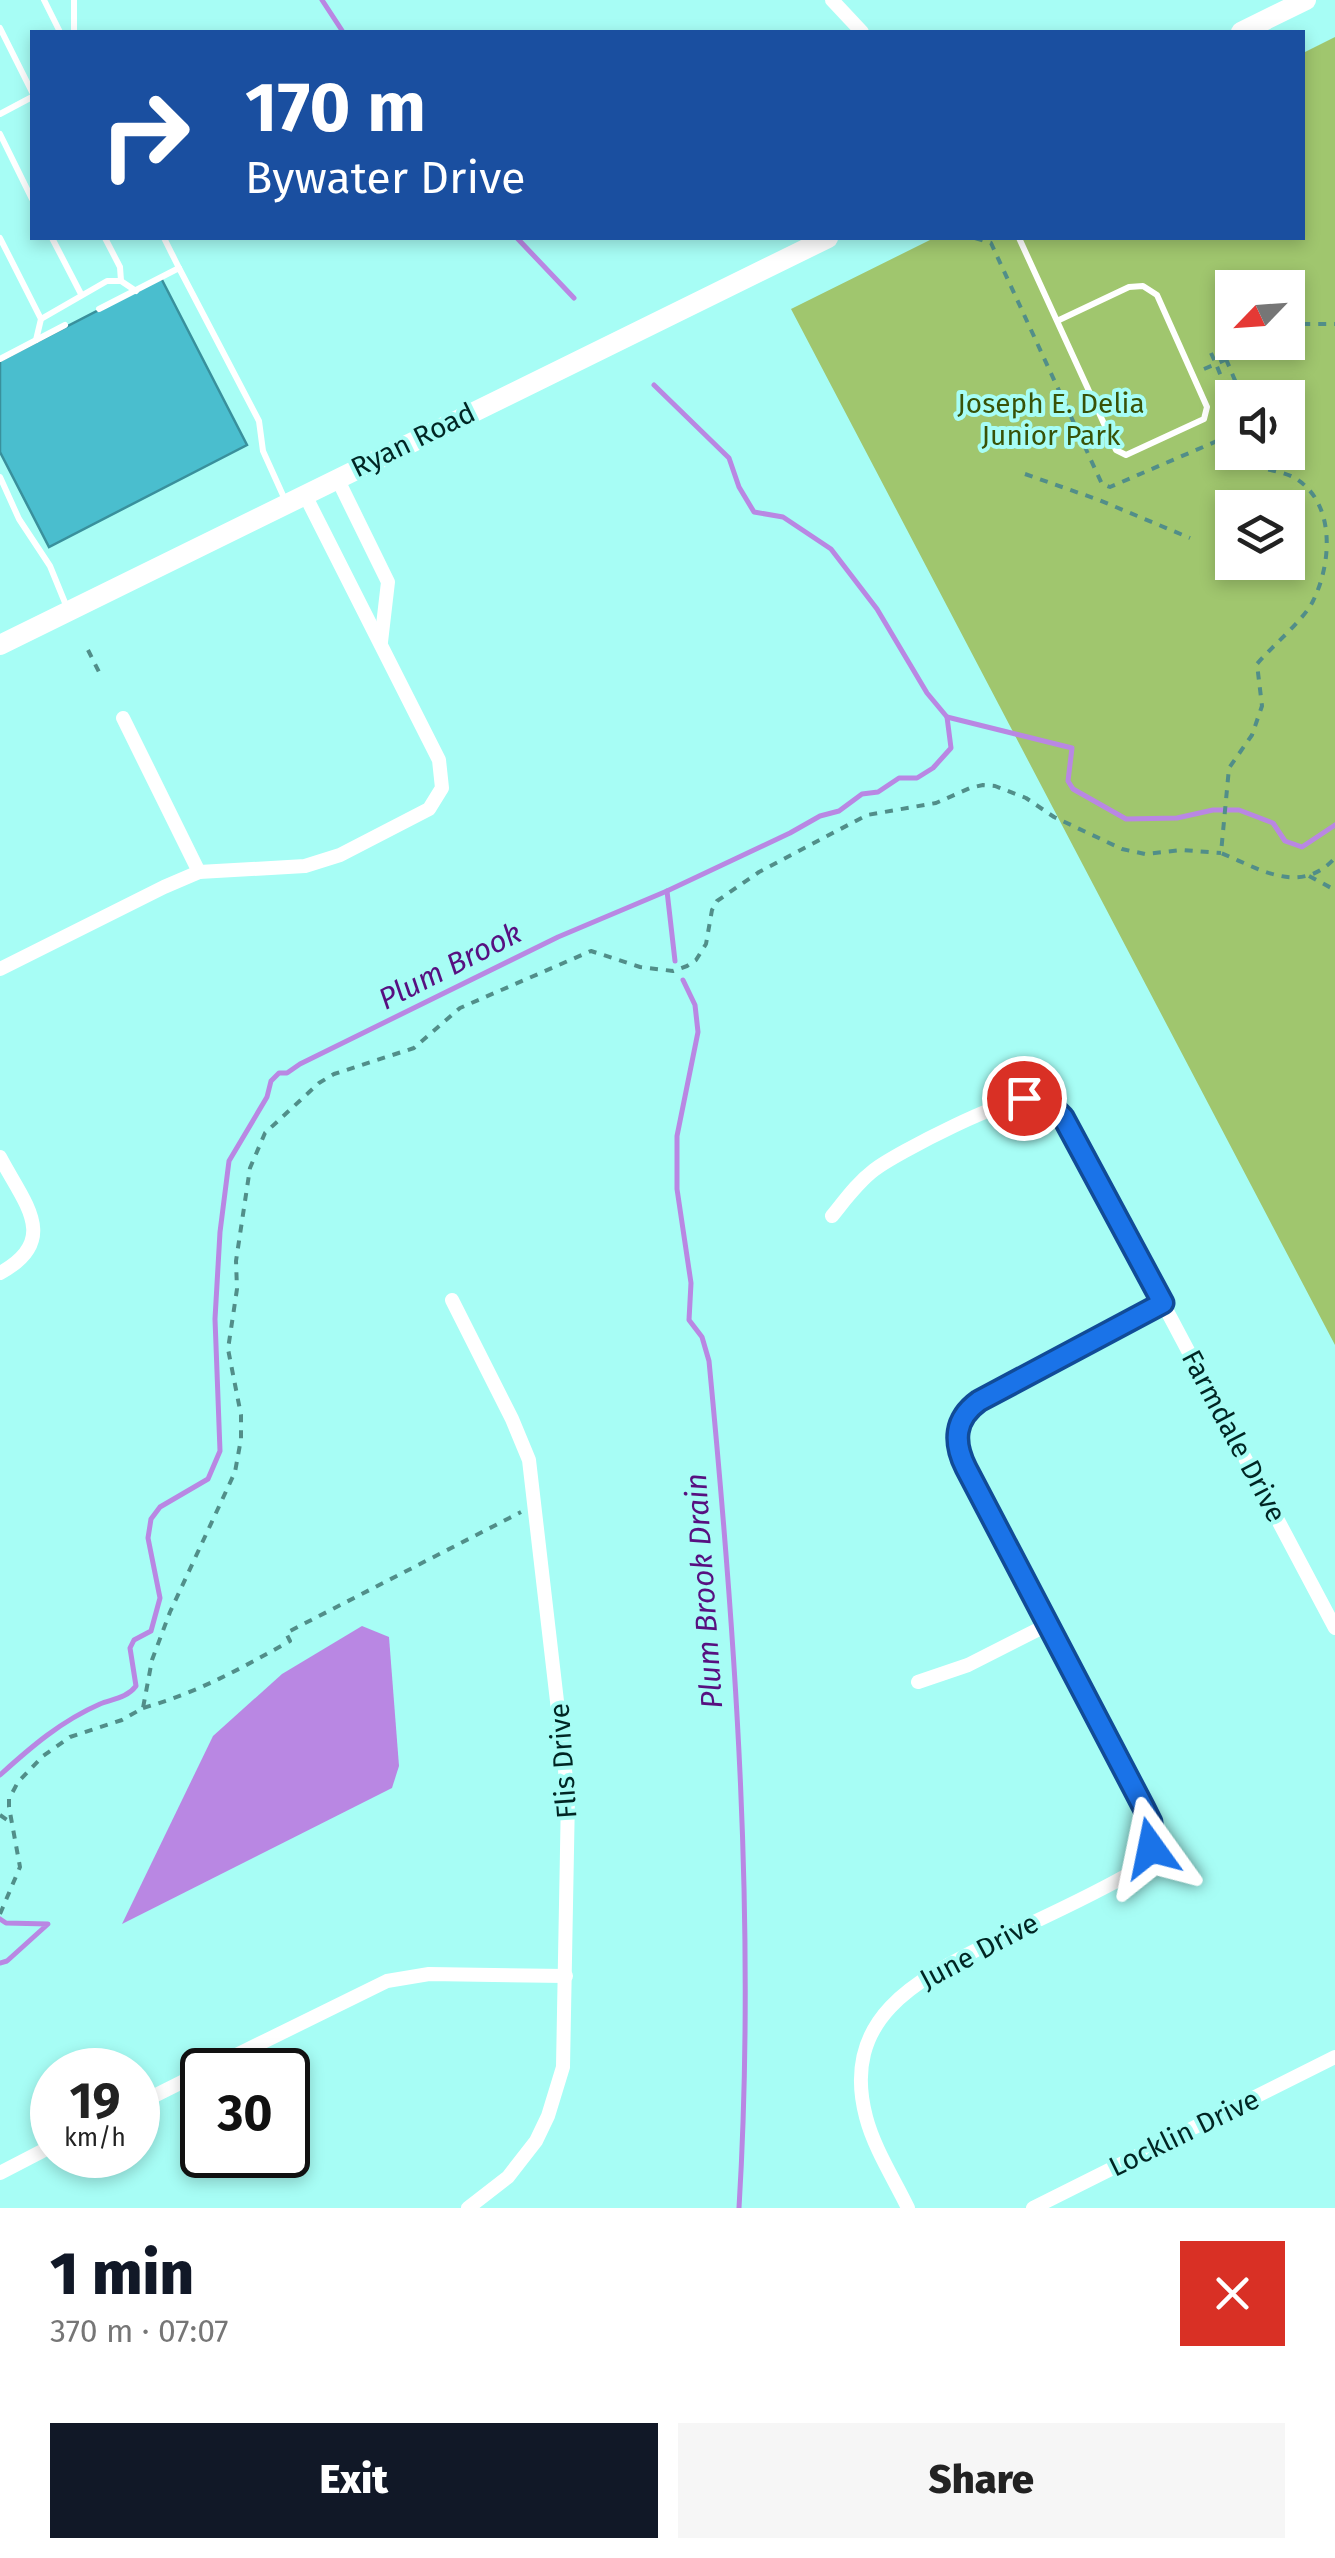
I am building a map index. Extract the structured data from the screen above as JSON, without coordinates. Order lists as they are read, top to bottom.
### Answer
{
  "streets": {
    "main road": ["Ryan Road"],
    "street": [
      "Farmdale Drive",
      "Flis Drive",
      "June Drive",
      "Locklin Drive"
    ]
  },
  "water": ["Plum Brook", "Plum Brook Drain"],
  "parks": ["Joseph E. Delia Junior Park"],
  "north": "bottom left",
  "page": {
    "turn": ["170 m", "Bywater Drive"],
    "speed": "19 km/h",
    "limit": "30",
    "heading": ["1 min", "370 m · 07:07"],
    "buttons": ["Exit", "Share"]
  }
}
